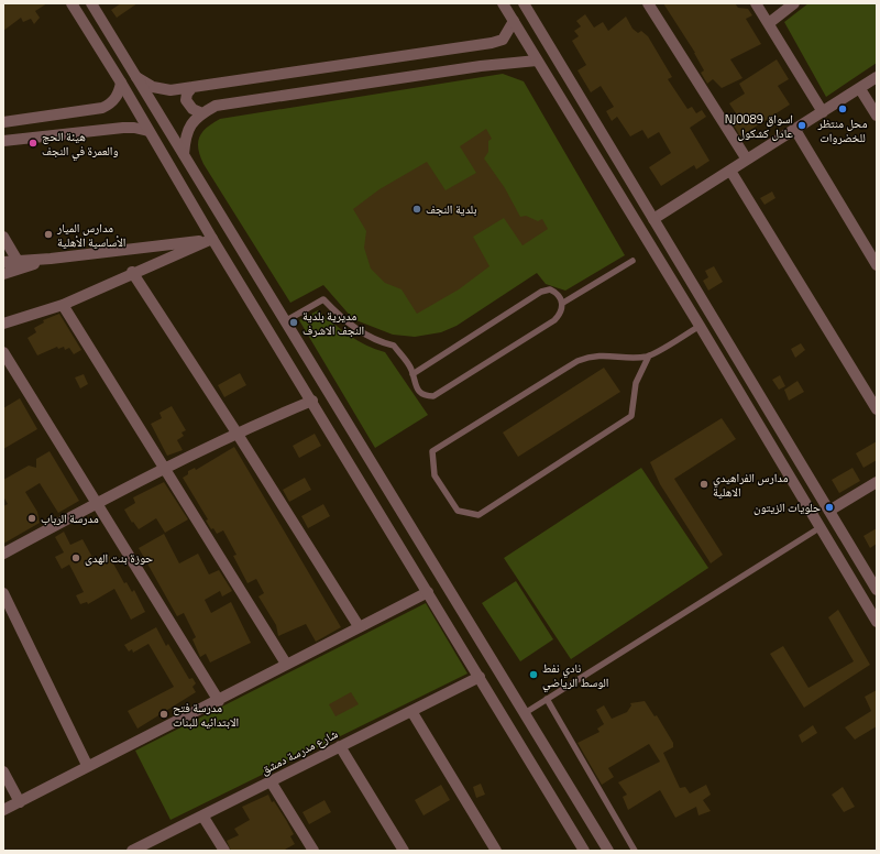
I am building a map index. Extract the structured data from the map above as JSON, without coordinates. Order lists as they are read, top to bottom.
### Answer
{
  "streets": {
    "street": ["شارع مدرسة دمشق"]
  },
  "places": [
    "محل منتظر للخضروات",
    "NJ0089 اسواق عادل كشكول",
    "هيئة الحج والعمرة في النجف",
    "بلدية النجف",
    "مدارس الميار الأساسية الأهلية",
    "مديرية بلدية النجف الاشرف",
    "مدارس الفراهيدي الاهلية",
    "حلويات الزيتون",
    "مدرسة الرباب",
    "حوزة بنت الهدى",
    "نادي نفط الوسط الرياضي",
    "مدرسة فتح الابتدائيه للبنات"
  ]
}
